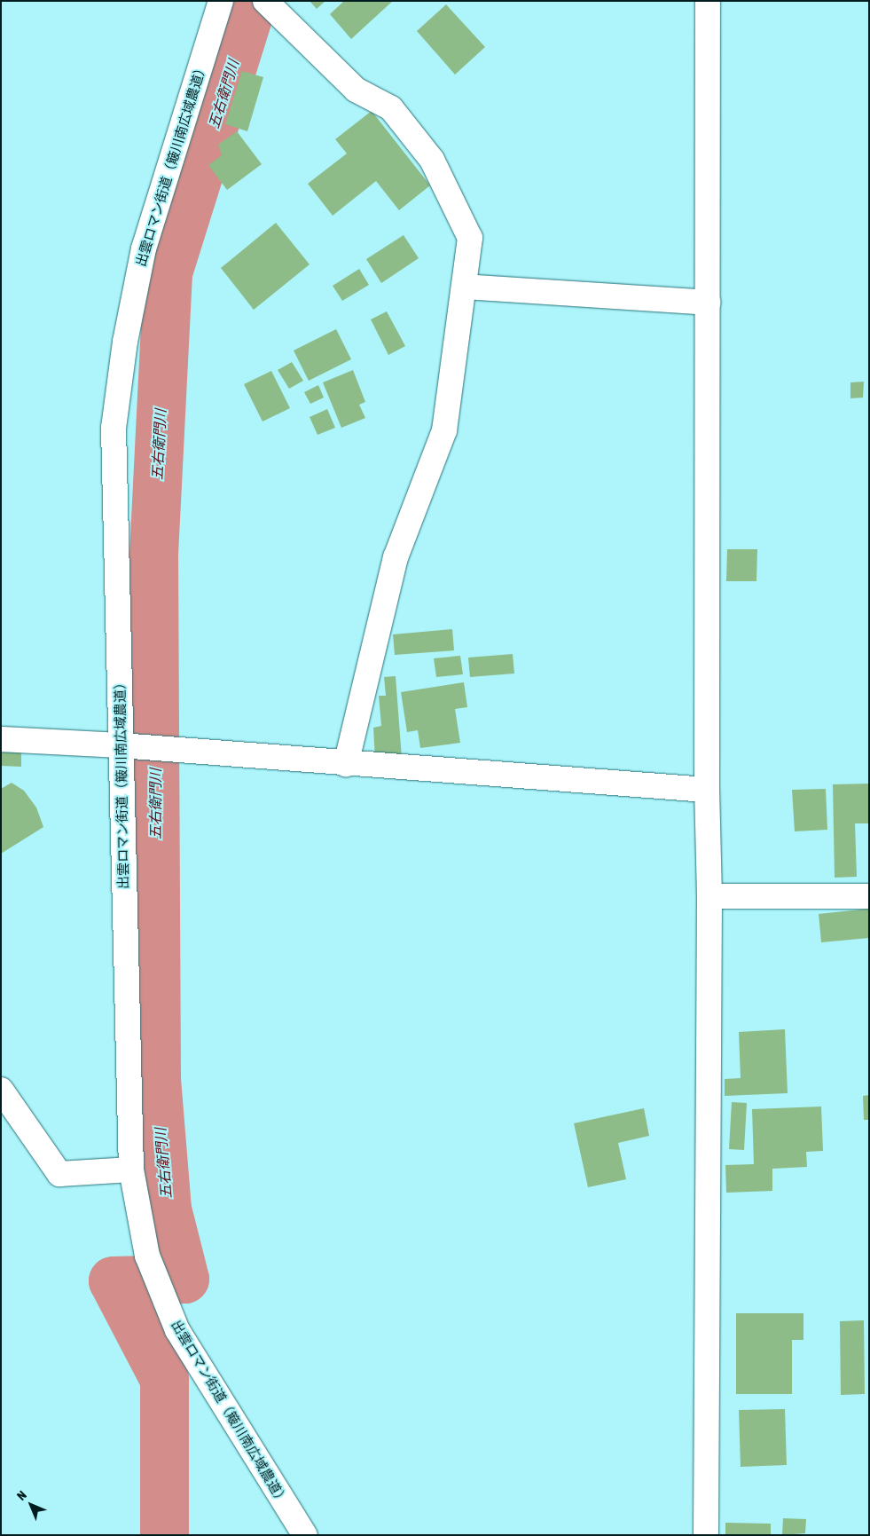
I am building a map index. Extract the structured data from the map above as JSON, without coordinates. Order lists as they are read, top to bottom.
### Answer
{
  "streets": {
    "street": ["出雲ロマン街道（簸川南広域農道）"]
  },
  "water": ["五右衛門川"],
  "north": "top left"
}
